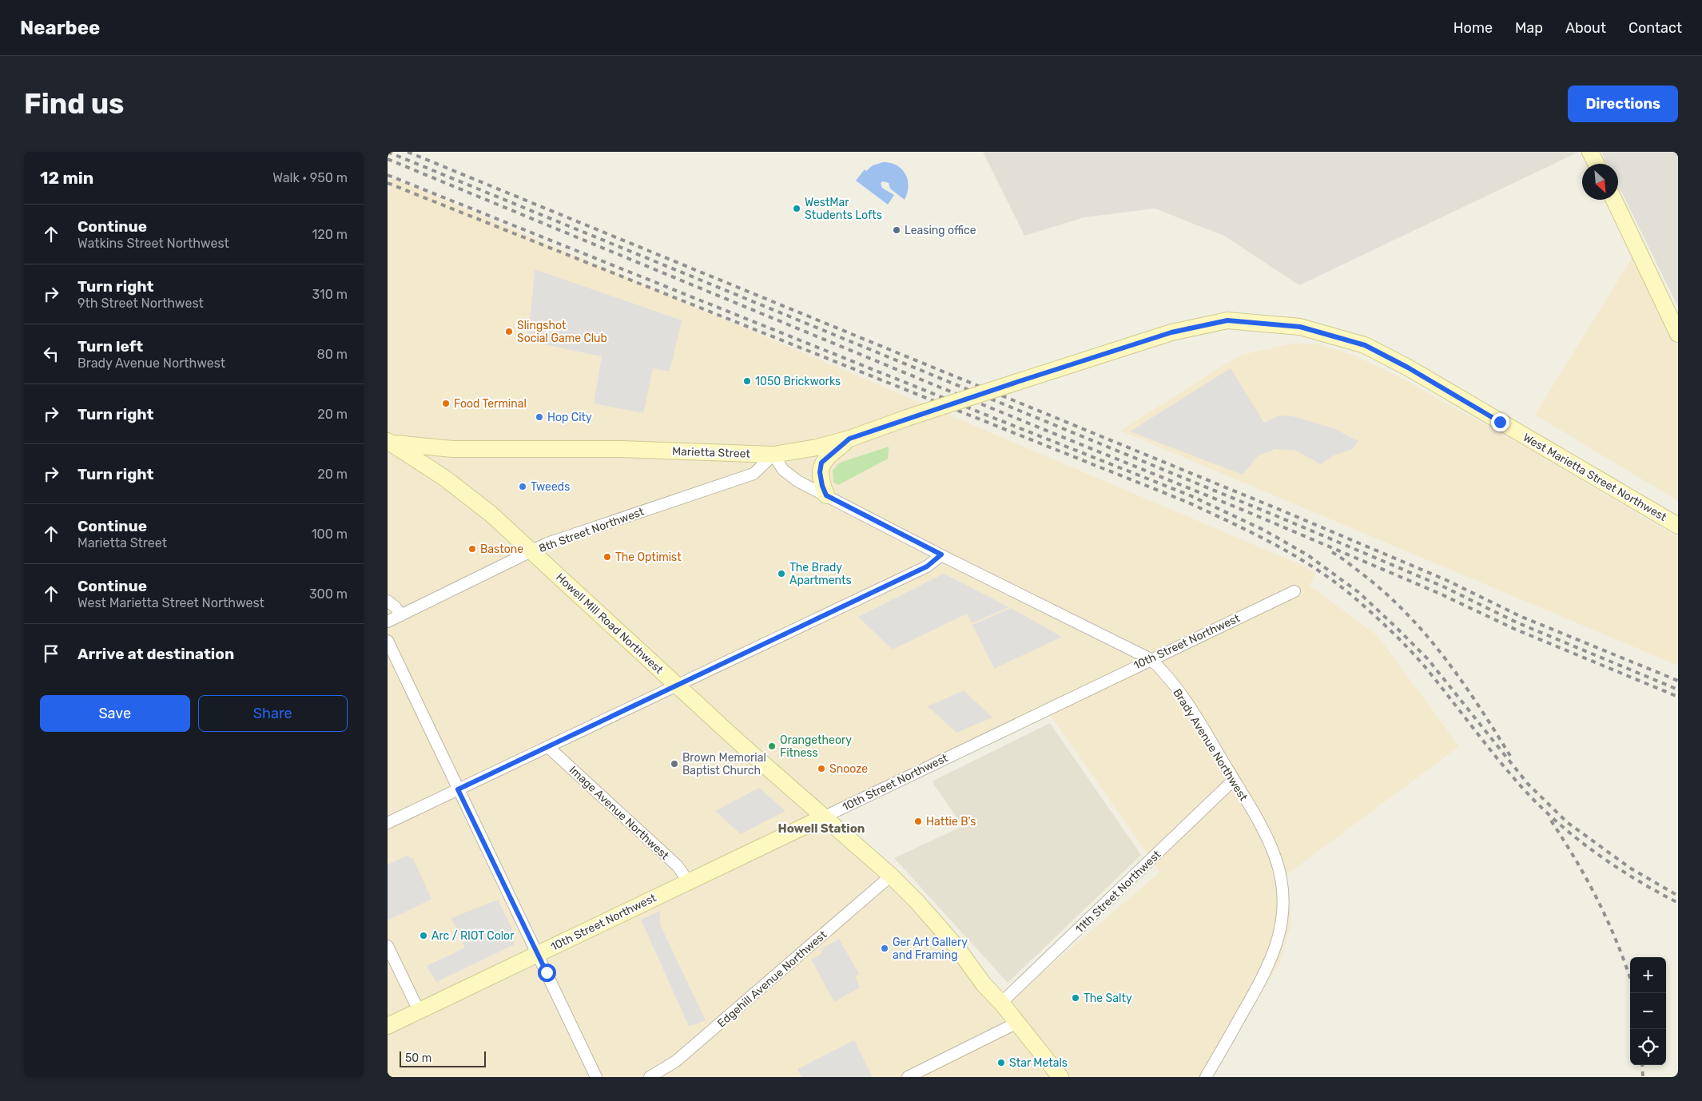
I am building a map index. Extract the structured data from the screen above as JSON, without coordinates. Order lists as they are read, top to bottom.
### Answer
{
  "streets": {
    "main road": [
      "Marietta Street",
      "West Marietta Street Northwest",
      "Howell Mill Road Northwest",
      "10th Street Northwest"
    ],
    "street": [
      "8th Street Northwest",
      "Brady Avenue Northwest",
      "Image Avenue Northwest",
      "11th Street Northwest",
      "Edgehill Avenue Northwest"
    ]
  },
  "crossings": [
    ["Marietta Street", "West Marietta Street Northwest"],
    ["Marietta Street", "8th Street Northwest"],
    ["Marietta Street", "Howell Mill Road Northwest"],
    ["Marietta Street", "Brady Avenue Northwest"],
    ["8th Street Northwest", "Howell Mill Road Northwest"],
    ["8th Street Northwest", "Brady Avenue Northwest"],
    ["Howell Mill Road Northwest", "10th Street Northwest"],
    ["Howell Mill Road Northwest", "11th Street Northwest"],
    ["Howell Mill Road Northwest", "Edgehill Avenue Northwest"],
    ["10th Street Northwest", "Brady Avenue Northwest"],
    ["10th Street Northwest", "Image Avenue Northwest"],
    ["Brady Avenue Northwest", "11th Street Northwest"]
  ],
  "districts": ["Howell Station"],
  "places": [
    "WestMar Students Lofts",
    "Leasing office",
    "Slingshot Social Game Club",
    "1050 Brickworks",
    "Food Terminal",
    "Hop City",
    "Tweeds",
    "Bastone",
    "The Optimist",
    "The Brady Apartments",
    "Orangetheory Fitness",
    "Brown Memorial Baptist Church",
    "Snooze",
    "Hattie B's",
    "Arc / RIOT Color",
    "Ger Art Gallery and Framing",
    "The Salty",
    "Star Metals"
  ],
  "scale_bar": "50 m",
  "north": "bottom right",
  "page": {
    "header": "Nearbee",
    "nav": [
      "Home",
      "Map",
      "About",
      "Contact"
    ],
    "buttons": [
      "Directions",
      ["Save", "Share"]
    ],
    "title": "Find us",
    "heading": ["12 min", "Walk · 950 m"],
    "list": [
      ["Continue", "Watkins Street Northwest", "120 m"],
      ["Turn right", "9th Street Northwest", "310 m"],
      ["Turn left", "Brady Avenue Northwest", "80 m"],
      ["Turn right", "20 m"],
      ["Turn right", "20 m"],
      ["Continue", "Marietta Street", "100 m"],
      ["Continue", "West Marietta Street Northwest", "300 m"],
      "Arrive at destination"
    ],
    "map_buttons": ["+", "−"],
    "scale": "50 m"
  }
}
